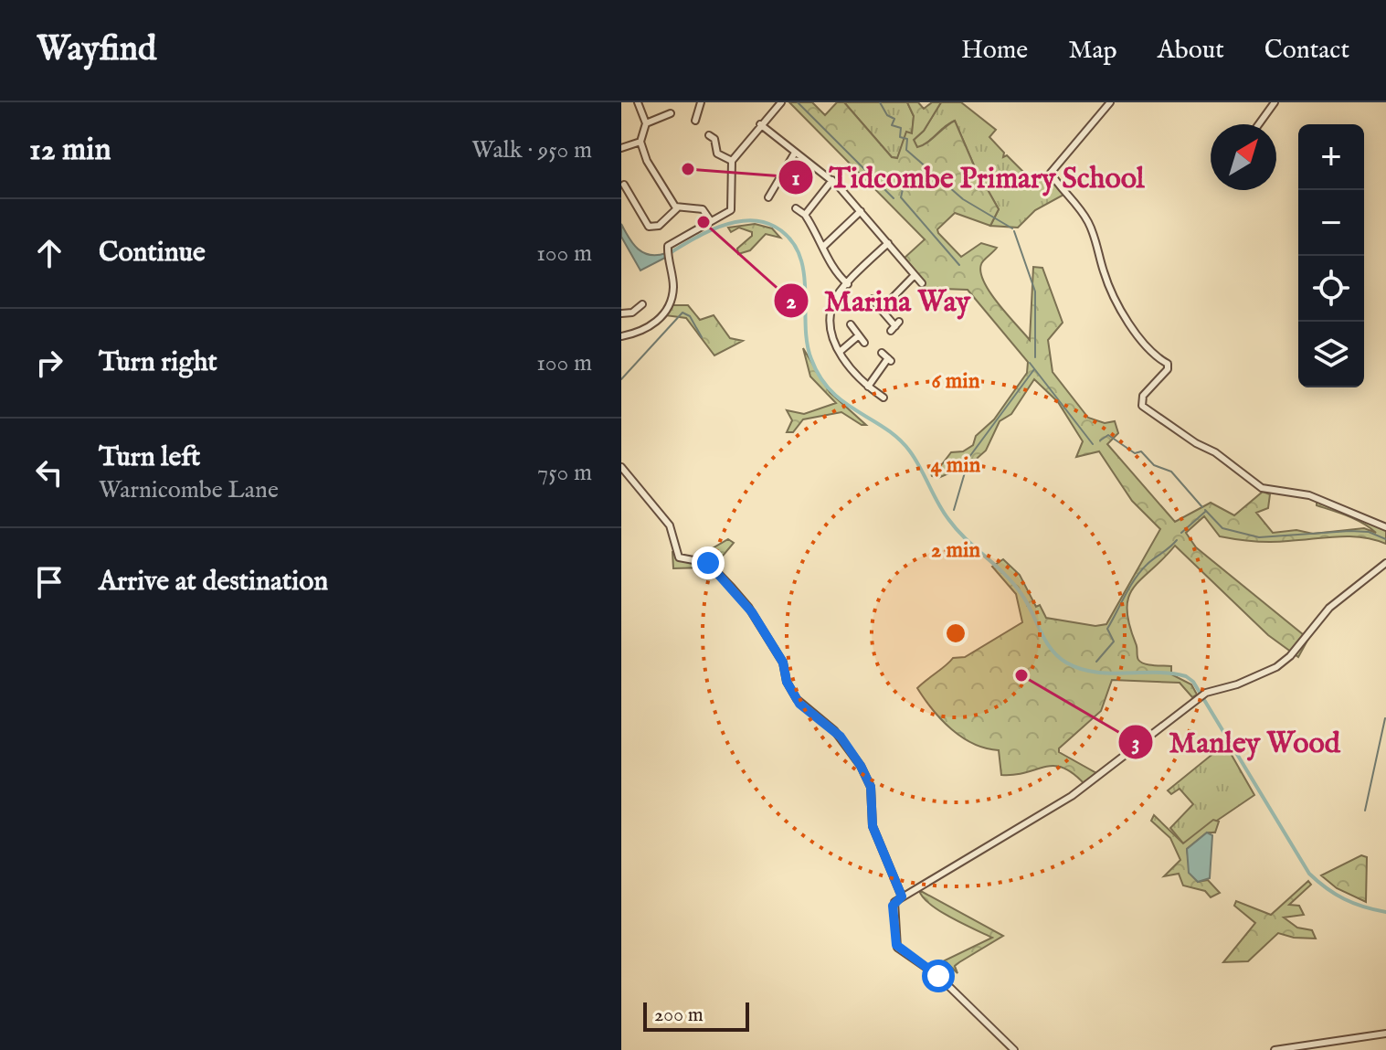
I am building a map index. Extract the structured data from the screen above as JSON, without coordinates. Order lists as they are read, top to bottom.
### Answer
{
  "places": ["Tidcombe Primary School", "Marina Way", "Manley Wood"],
  "scale_bar": "200 m",
  "north": "top right",
  "page": {
    "header": "Wayfind",
    "nav": [
      "Home",
      "Map",
      "About",
      "Contact"
    ],
    "heading": ["12 min", "Walk · 950 m"],
    "map_buttons": ["+", "−"],
    "list": [
      ["Continue", "100 m"],
      ["Turn right", "100 m"],
      ["Turn left", "Warnicombe Lane", "750 m"],
      "Arrive at destination"
    ],
    "scale": "200 m"
  },
  "rings": ["6 min", "4 min", "2 min"]
}
